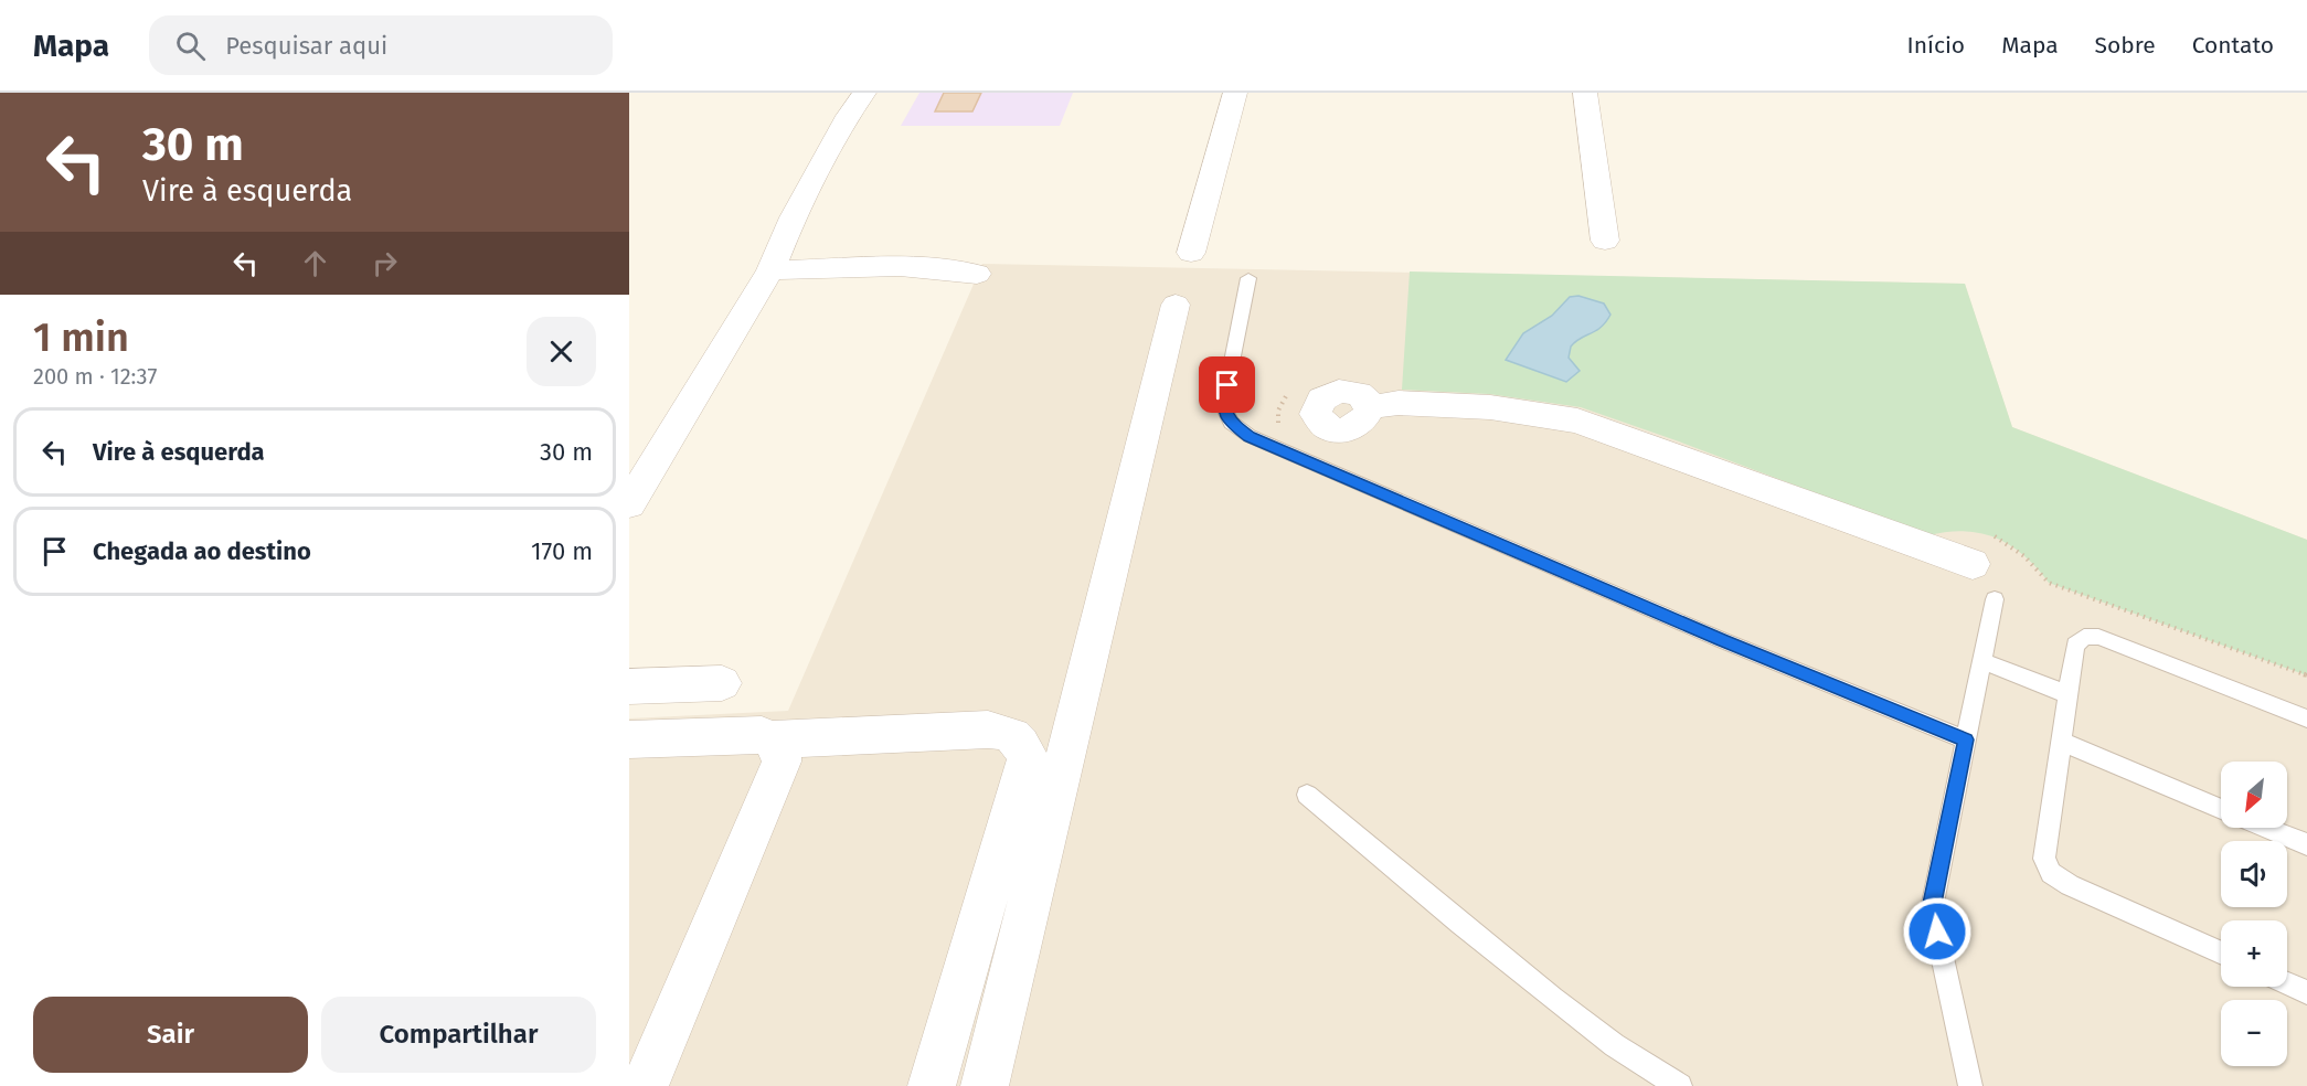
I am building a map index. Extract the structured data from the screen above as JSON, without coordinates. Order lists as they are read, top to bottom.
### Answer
{
  "north": "bottom left",
  "page": {
    "header": "Mapa",
    "search": "Pesquisar aqui",
    "nav": [
      "Início",
      "Mapa",
      "Sobre",
      "Contato"
    ],
    "turn": ["30 m", "Vire à esquerda"],
    "heading": ["1 min", "200 m · 12:37"],
    "list": [
      {
        "name": "Vire à esquerda",
        "value": "30 m"
      },
      {
        "name": "Chegada ao destino",
        "value": "170 m"
      }
    ],
    "map_buttons": ["+", "−"],
    "buttons": ["Sair", "Compartilhar"]
  }
}
